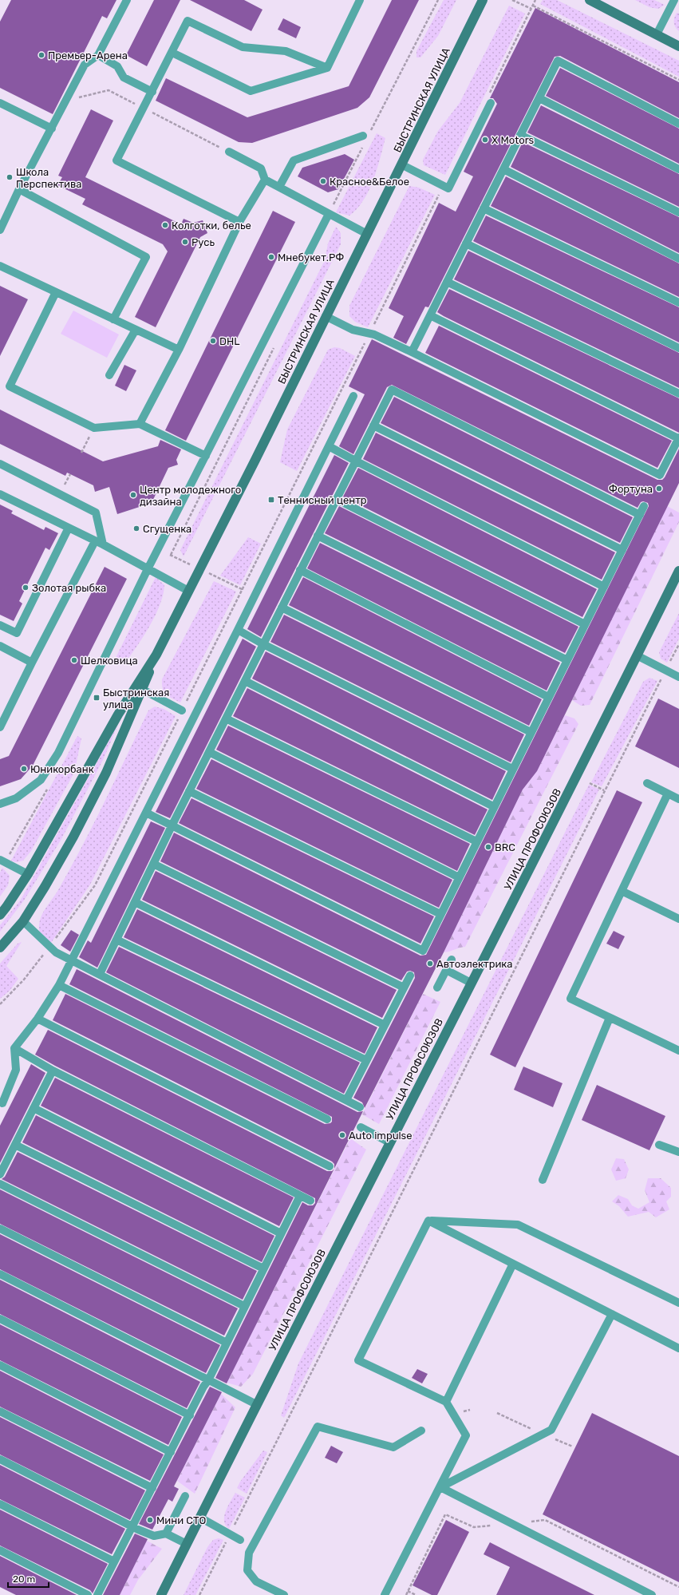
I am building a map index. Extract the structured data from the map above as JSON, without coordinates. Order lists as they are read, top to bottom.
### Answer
{
  "streets": {
    "main road": ["БЫСТРИНСКАЯ УЛИЦА", "УЛИЦА ПРОФСОЮЗОВ"]
  },
  "places": {
    "other": [
      "Премьер-Арена",
      "X Motors",
      "Школа Перспектива",
      "Красное&Белое",
      "Колготки, белье",
      "Русь",
      "Мнебукет.РФ",
      "DHL",
      "Фортуна",
      "Центр молодежного дизайна",
      "Сгущенка",
      "Золотая рыбка",
      "Шелковица",
      "Юникорбанк",
      "BRC",
      "Автоэлектрика",
      "Auto impulse",
      "Мини СТО"
    ],
    "transit": ["Теннисный центр", "Быстринская улица"]
  },
  "scale_bar": "20 m"
}
